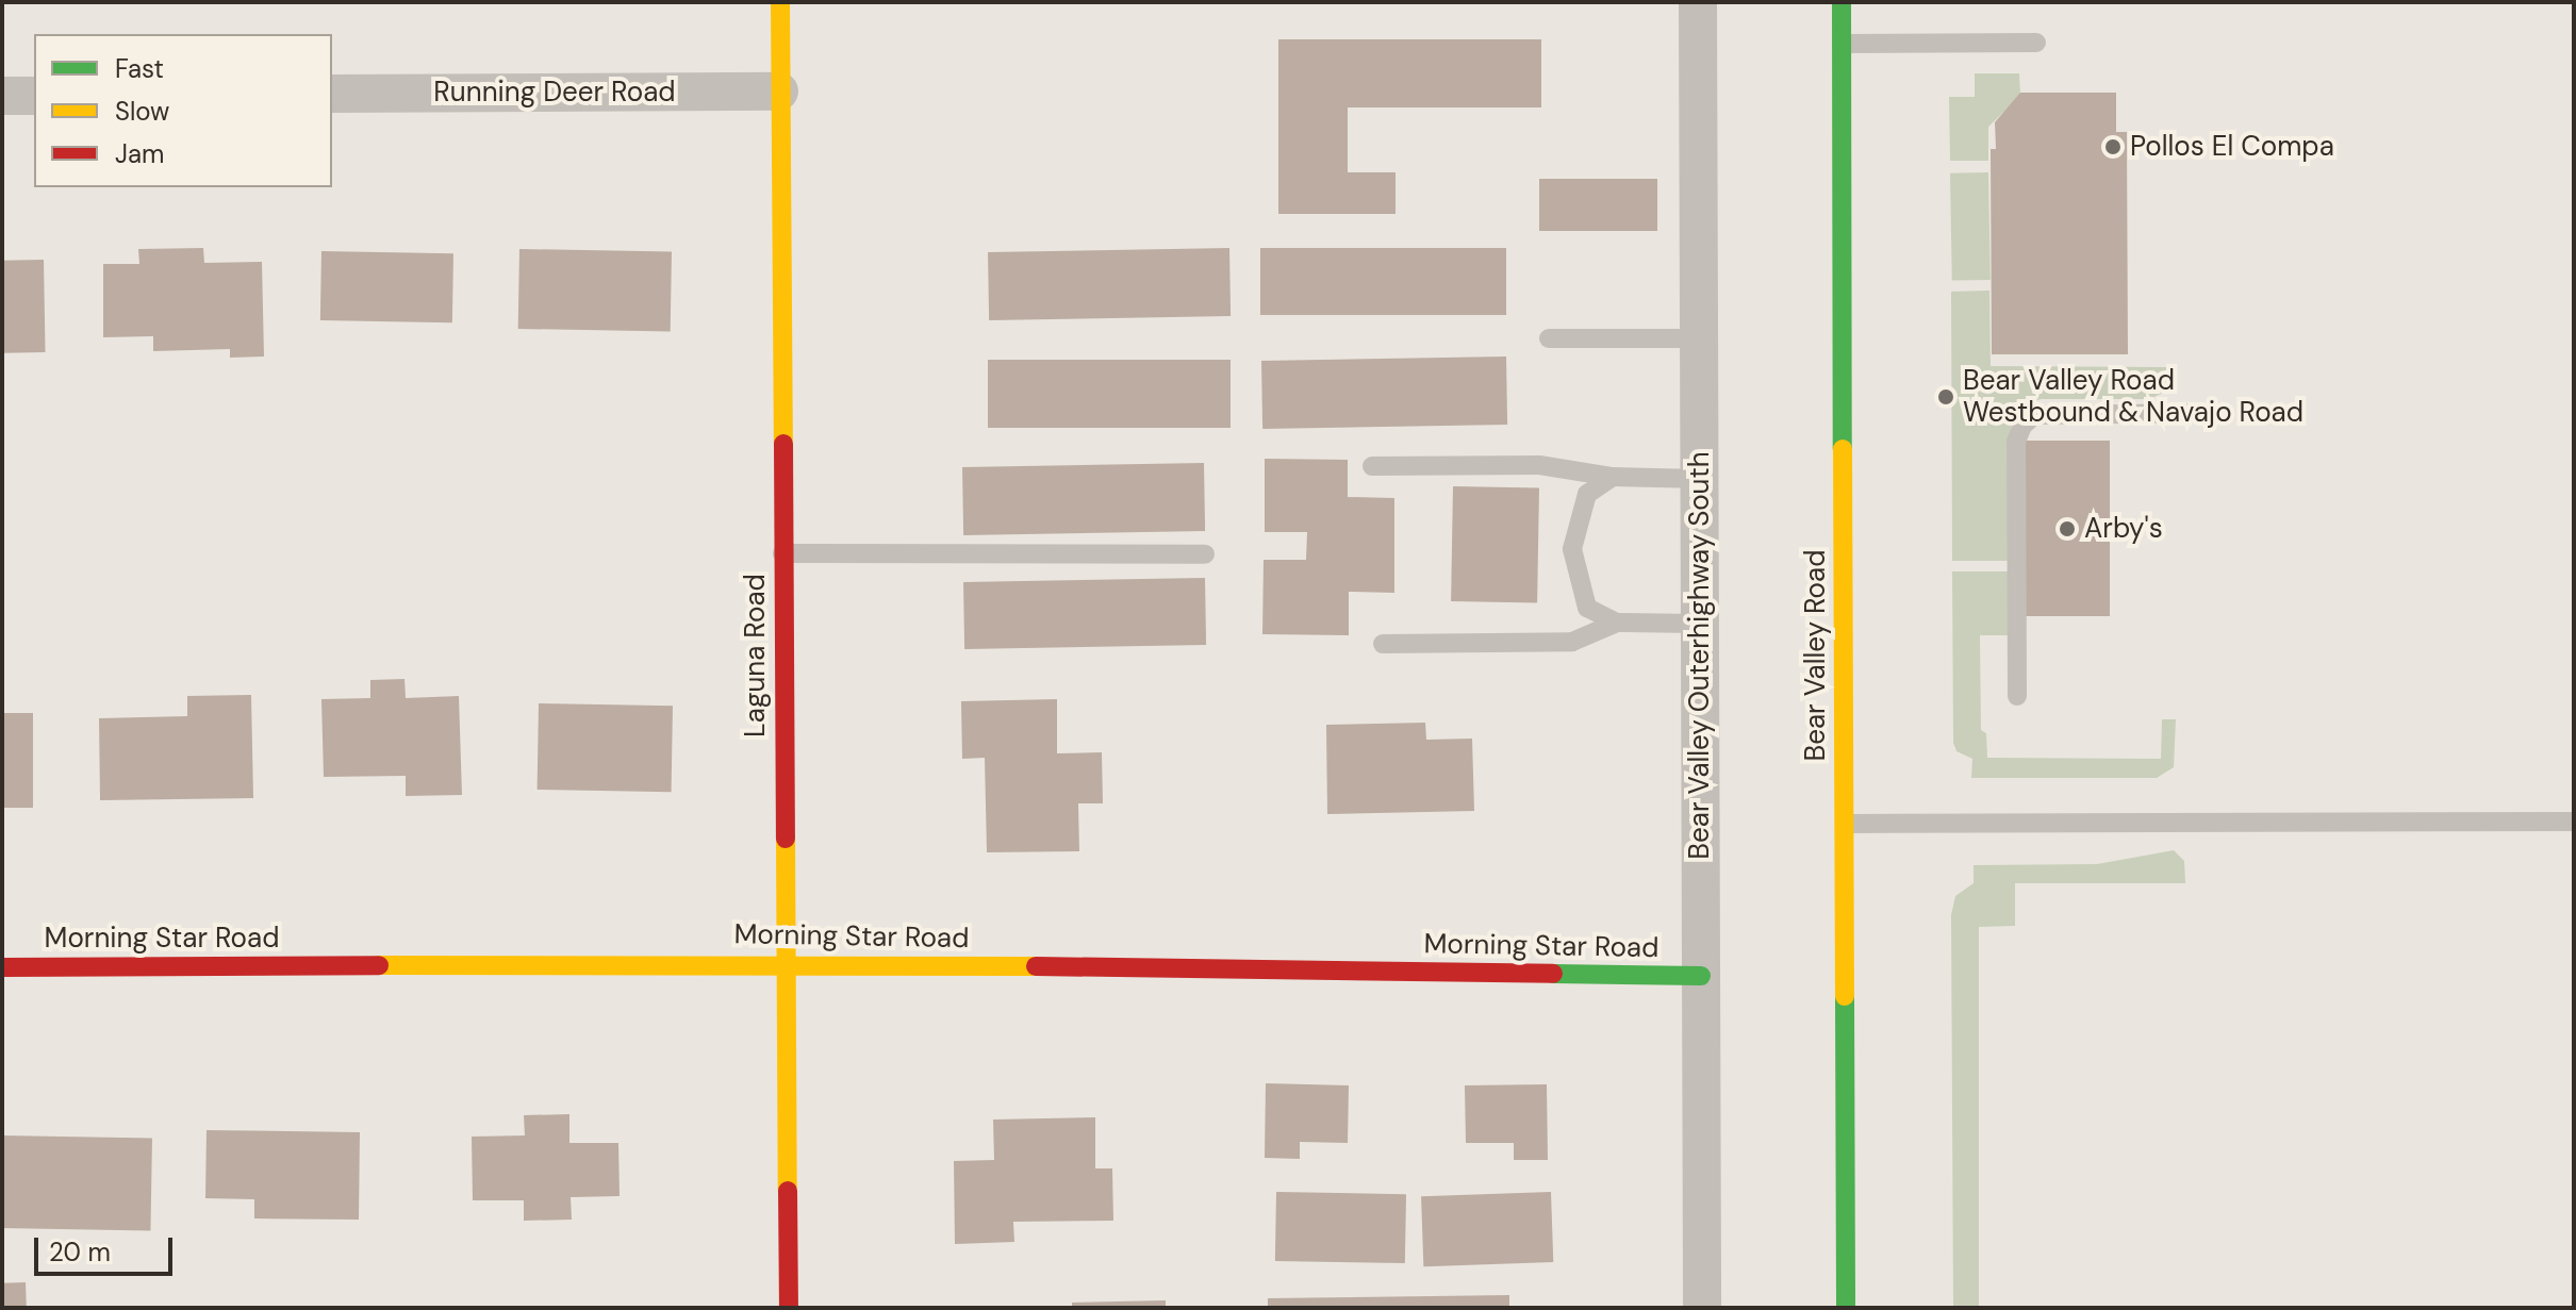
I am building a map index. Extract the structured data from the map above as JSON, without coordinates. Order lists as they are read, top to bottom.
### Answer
{
  "streets": {
    "street": [
      "Running Deer Road",
      "Laguna Road",
      "Bear Valley Outerhighway South",
      "Bear Valley Road",
      "Morning Star Road"
    ]
  },
  "crossings": [
    ["Running Deer Road", "Laguna Road"],
    ["Laguna Road", "Morning Star Road"],
    ["Bear Valley Outerhighway South", "Morning Star Road"]
  ],
  "places": ["Pollos El Compa", "Bear Valley Road Westbound & Navajo Road", "Arby's"],
  "legend": ["Fast", "Slow", "Jam"],
  "scale_bar": "20 m"
}
